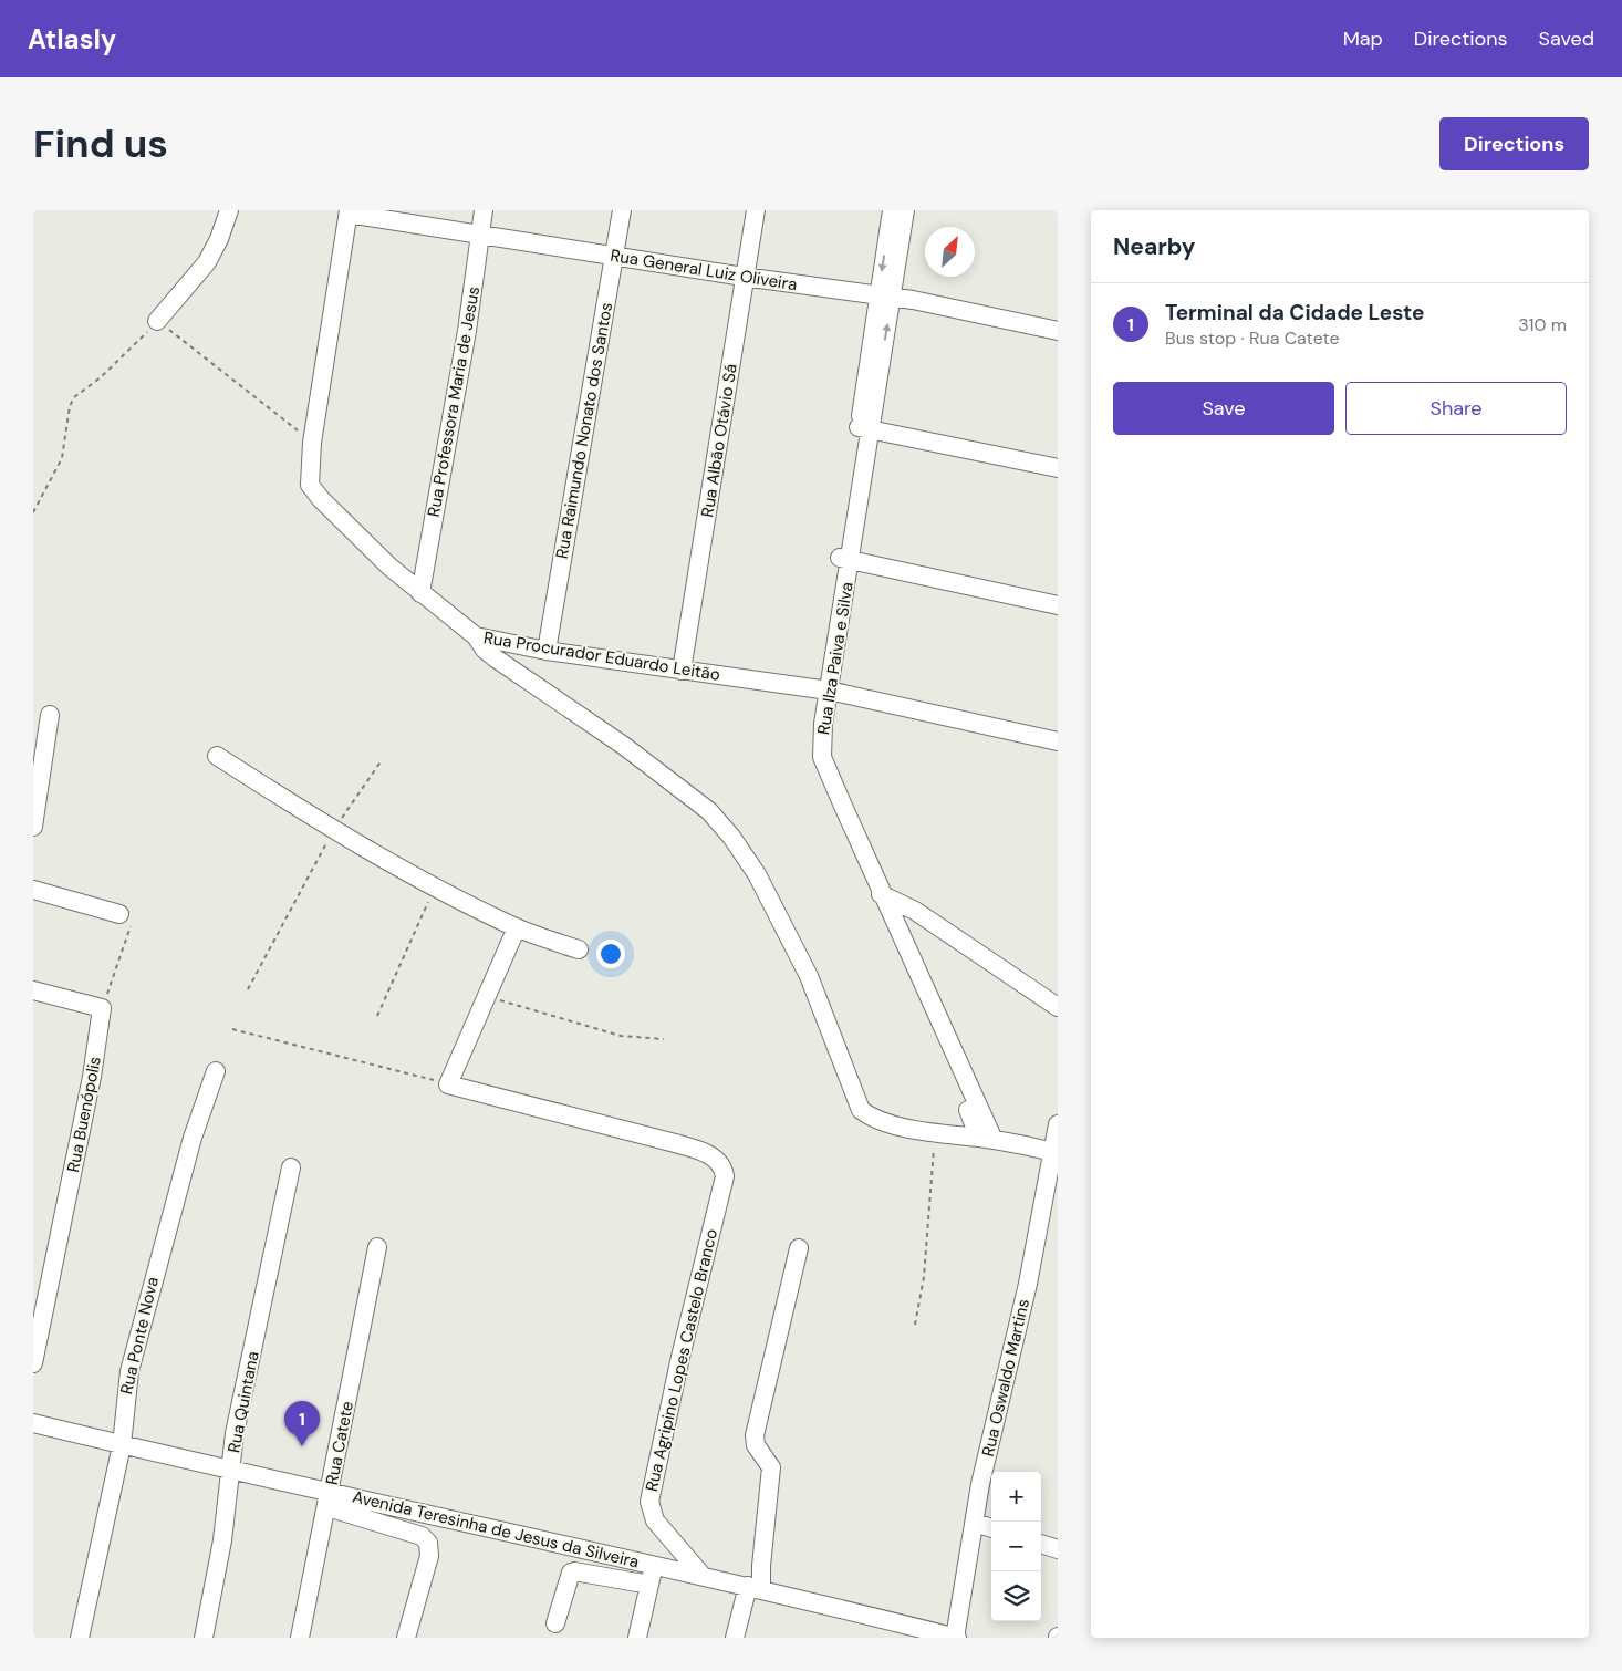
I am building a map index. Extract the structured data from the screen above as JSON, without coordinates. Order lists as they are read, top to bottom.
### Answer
{
  "streets": {
    "street": [
      "Rua General Luiz Oliveira",
      "Rua Professora Maria de Jesus",
      "Rua Raimundo Nonato dos Santos",
      "Rua Albão Otávio Sá",
      "Rua Procurador Eduardo Leitão",
      "Rua Ilza Paiva e Silva",
      "Rua Buenópolis",
      "Rua Ponte Nova",
      "Rua Agripino Lopes Castelo Branco",
      "Rua Oswaldo Martins",
      "Rua Quintana",
      "Rua Catete",
      "Avenida Teresinha de Jesus da Silveira"
    ]
  },
  "crossings": [
    ["Rua General Luiz Oliveira", "Rua Professora Maria de Jesus"],
    ["Rua General Luiz Oliveira", "Rua Raimundo Nonato dos Santos"],
    ["Rua General Luiz Oliveira", "Rua Albão Otávio Sá"],
    ["Rua General Luiz Oliveira", "Rua Procurador Eduardo Leitão"],
    ["Rua General Luiz Oliveira", "Rua Ilza Paiva e Silva"],
    ["Rua Professora Maria de Jesus", "Rua Procurador Eduardo Leitão"],
    ["Rua Raimundo Nonato dos Santos", "Rua Procurador Eduardo Leitão"],
    ["Rua Albão Otávio Sá", "Rua Procurador Eduardo Leitão"],
    ["Rua Procurador Eduardo Leitão", "Rua Ilza Paiva e Silva"],
    ["Rua Ponte Nova", "Avenida Teresinha de Jesus da Silveira"],
    ["Rua Agripino Lopes Castelo Branco", "Avenida Teresinha de Jesus da Silveira"],
    ["Rua Oswaldo Martins", "Avenida Teresinha de Jesus da Silveira"],
    ["Rua Quintana", "Avenida Teresinha de Jesus da Silveira"],
    ["Rua Catete", "Avenida Teresinha de Jesus da Silveira"]
  ],
  "north": "top right",
  "page": {
    "header": "Atlasly",
    "nav": ["Map", "Directions", "Saved"],
    "buttons": [
      "Directions",
      ["Save", "Share"]
    ],
    "title": "Find us",
    "heading": "Nearby",
    "list": [
      {
        "mark": "1",
        "name": "Terminal da Cidade Leste",
        "note": "Bus stop · Rua Catete",
        "value": "310 m"
      }
    ],
    "pins": "1",
    "map_buttons": ["+", "−"]
  }
}
